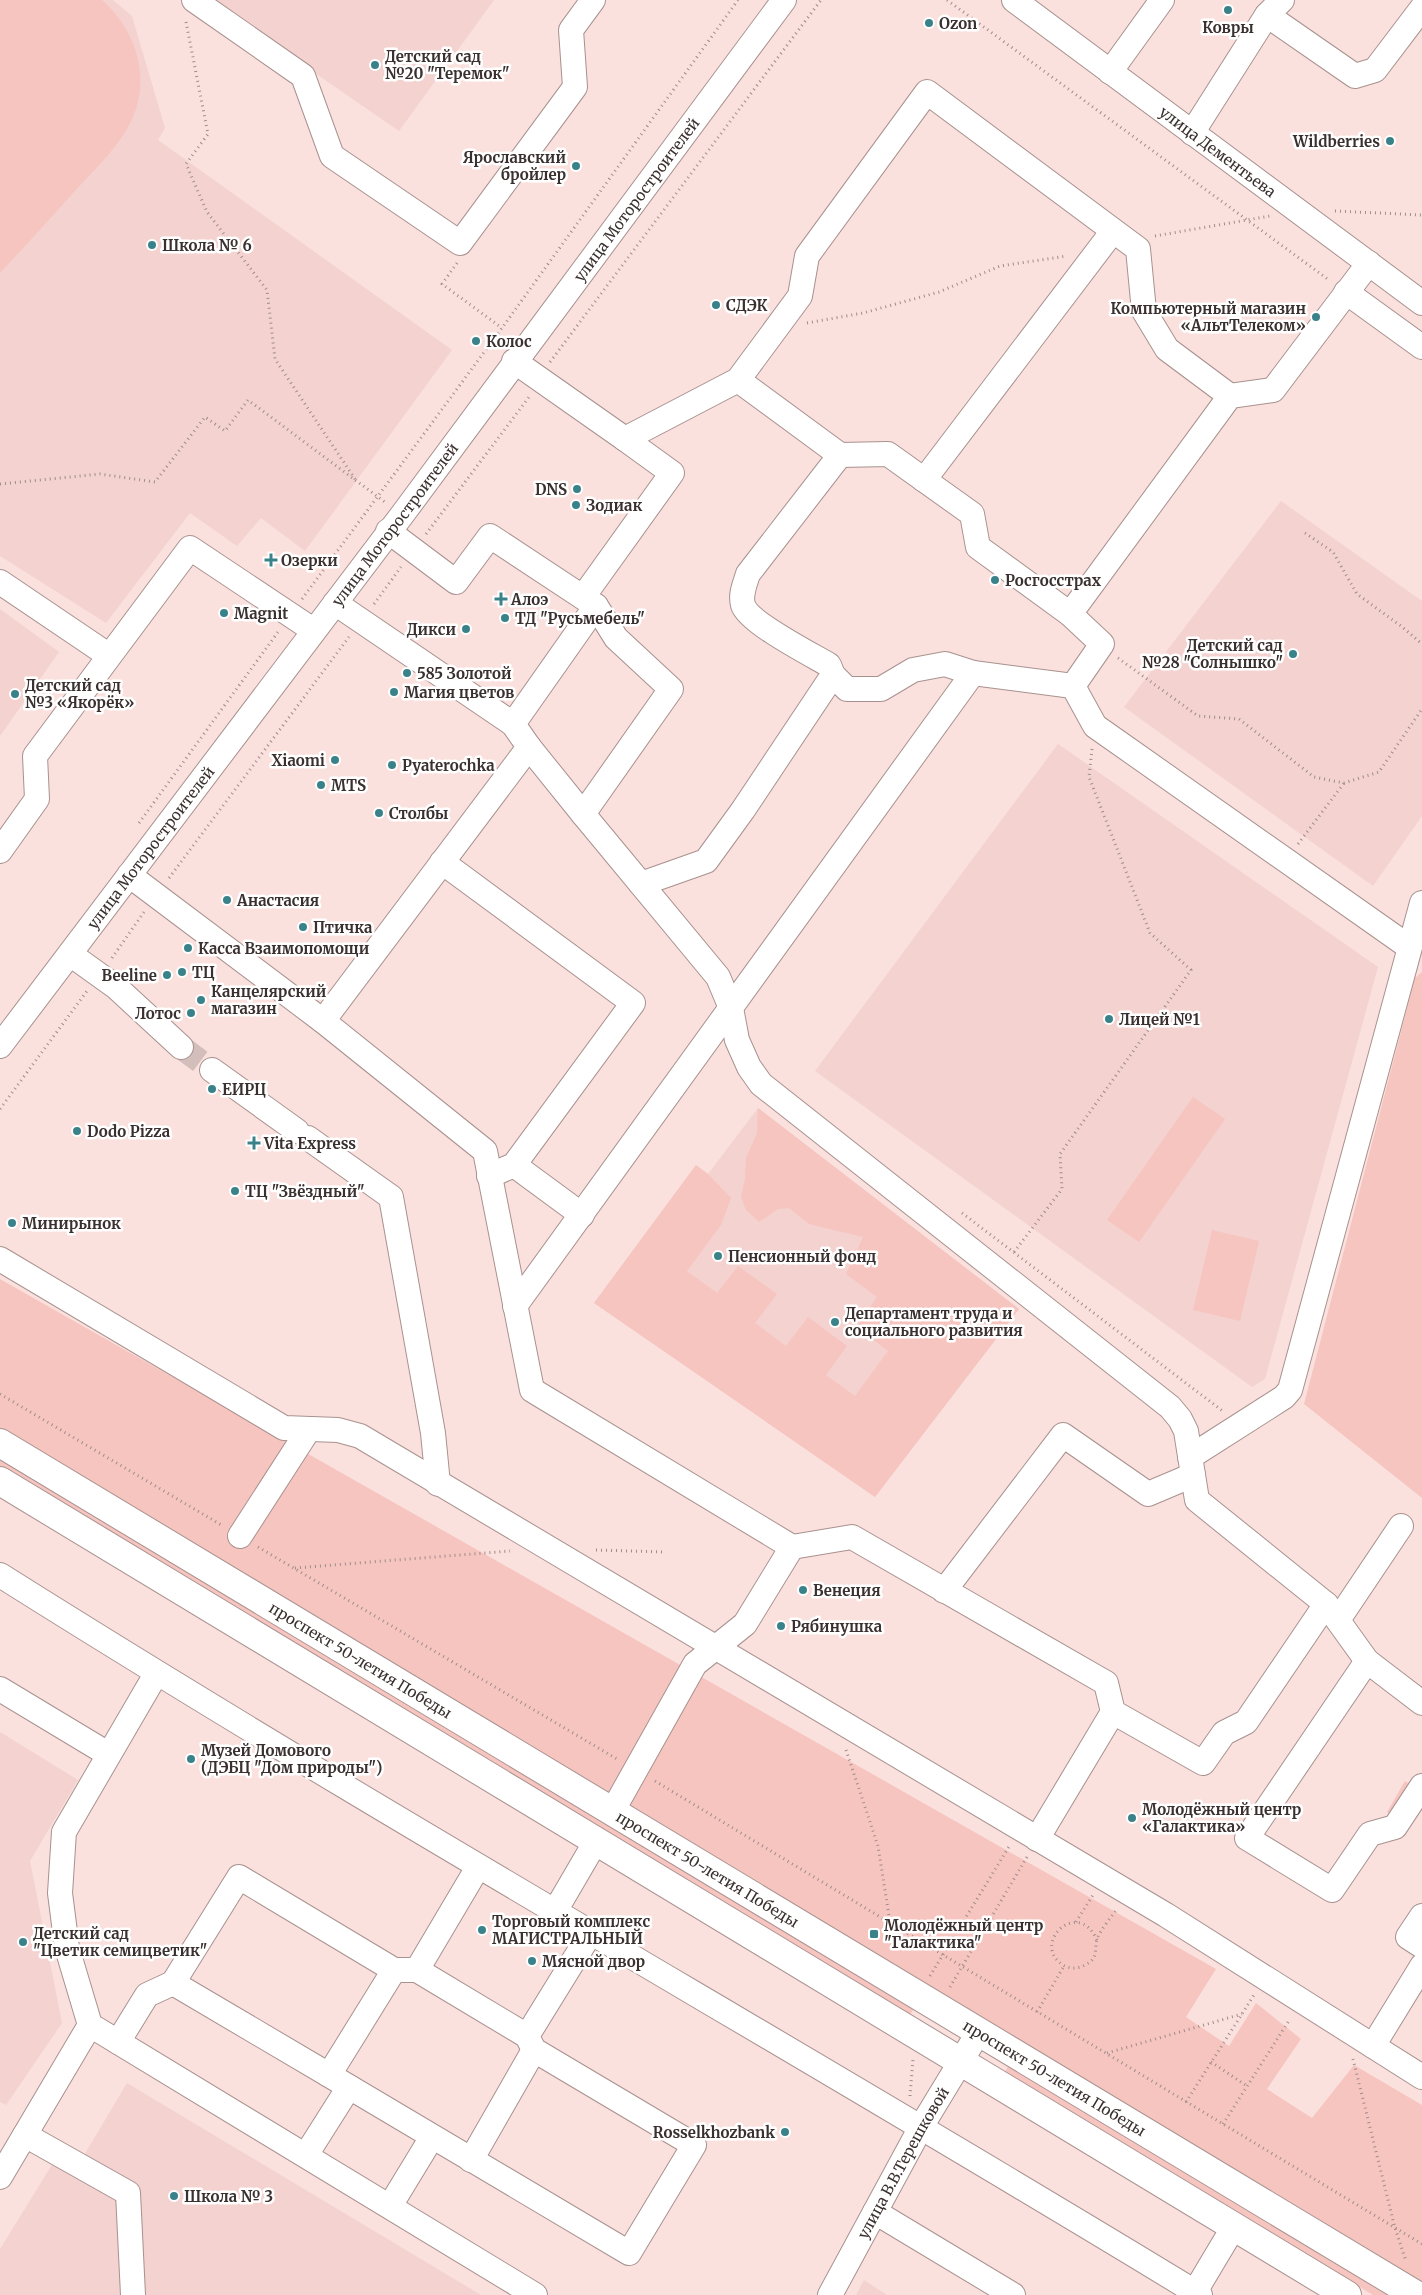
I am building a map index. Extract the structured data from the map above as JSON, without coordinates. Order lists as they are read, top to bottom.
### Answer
{
  "streets": {
    "main road": ["проспект 50-летия Победы"],
    "street": ["улица Дементьева", "улица Моторостроителей", "улица В.В.Терешковой"]
  },
  "crossings": [
    ["проспект 50-летия Победы", "улица В.В.Терешковой"]
  ],
  "places": {
    "other": [
      "Ковры",
      "Ozon",
      "Детский сад №20 \"Теремок\"",
      "Wildberries",
      "Ярославский бройлер",
      "Школа № 6",
      "СДЭК",
      "Компьютерный магазин «АльтТелеком»",
      "Колос",
      "DNS",
      "Зодиак",
      "Росгосстрах",
      "Magnit",
      "ТД \"Русьмебель\"",
      "Дикси",
      "Детский сад №28 \"Солнышко\"",
      "585 Золотой",
      "Магия цветов",
      "Детский сад №3 «Якорёк»",
      "Xiaomi",
      "Pyaterochka",
      "MTS",
      "Столбы",
      "Анастасия",
      "Птичка",
      "Касса Взаимопомощи",
      "ТЦ",
      "Beeline",
      "Канцелярский магазин",
      "Лотос",
      "Лицей №1",
      "ЕИРЦ",
      "Dodo Pizza",
      "ТЦ \"Звёздный\"",
      "Минирынок",
      "Пенсионный фонд",
      "Департамент труда и социального развития",
      "Венеция",
      "Рябинушка",
      "Музей Домового (ДЭБЦ \"Дом природы\")",
      "Молодёжный центр «Галактика»",
      "Торговый комплекс МАГИСТРАЛЬНЫЙ",
      "Детский сад \"Цветик семицветик\"",
      "Мясной двор",
      "Rosselkhozbank",
      "Школа № 3"
    ],
    "health": ["Озерки", "Алоэ", "Vita Express"],
    "transit": ["Молодёжный центр \"Галактика\""]
  }
}
